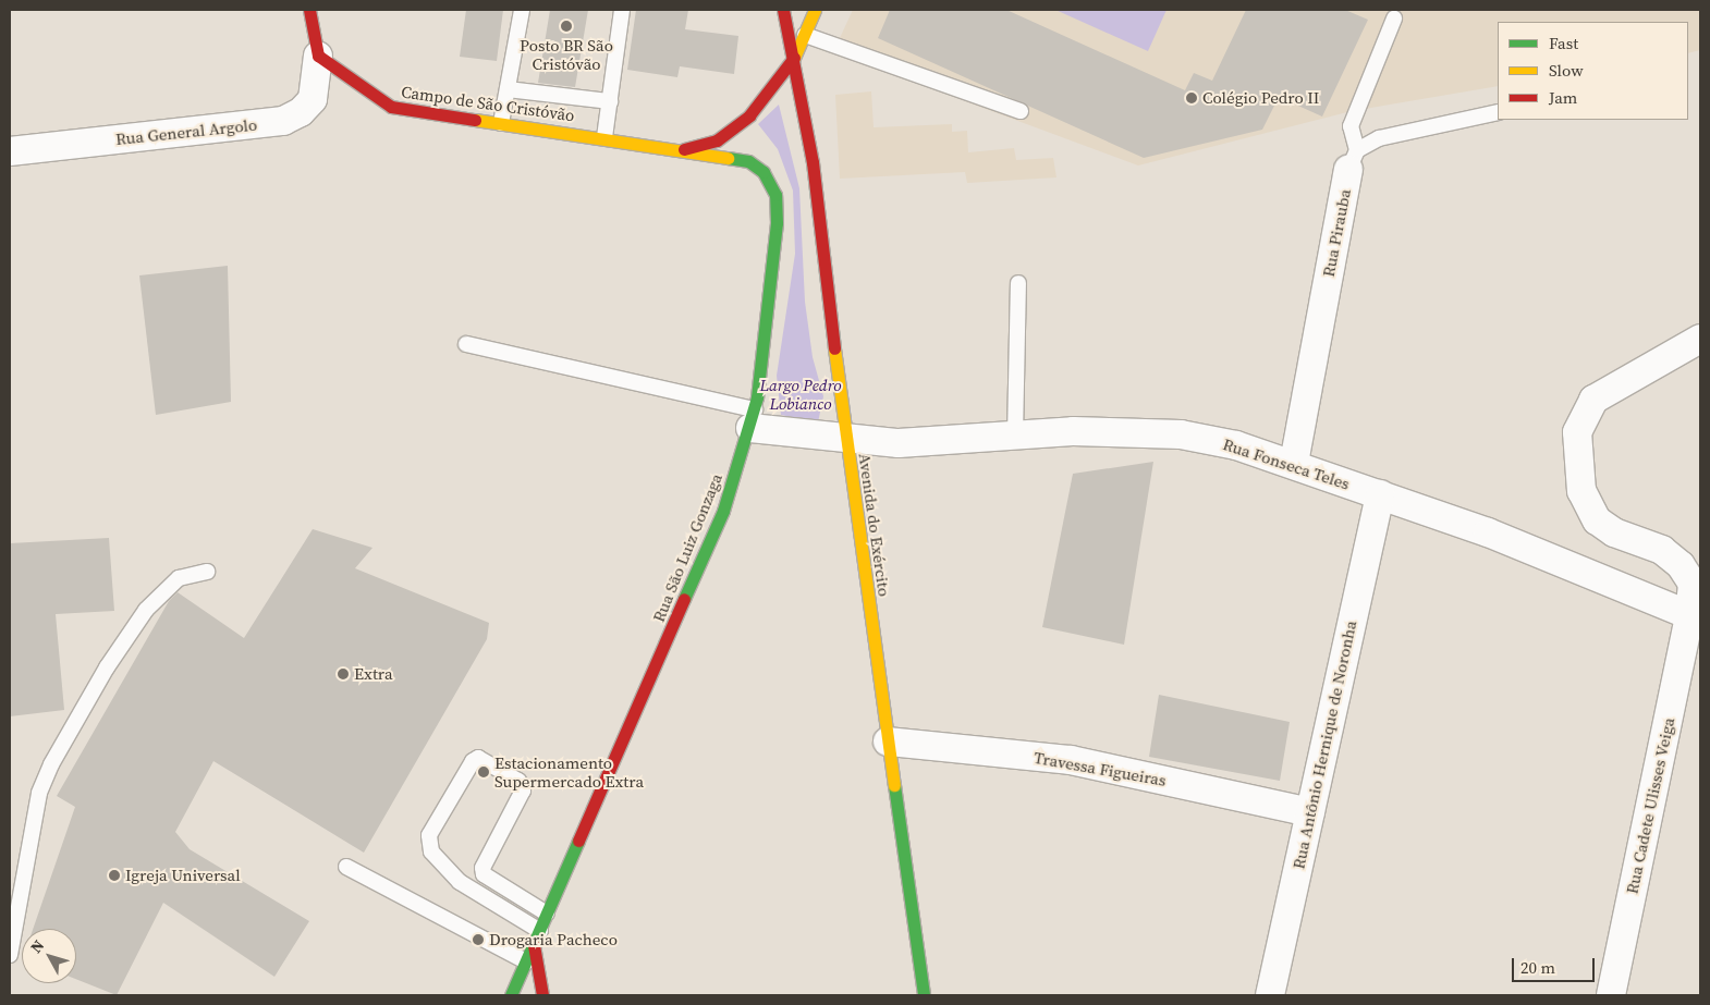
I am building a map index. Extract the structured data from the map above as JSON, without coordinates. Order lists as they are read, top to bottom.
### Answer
{
  "streets": {
    "main road": ["Campo de São Cristóvão", "Avenida do Exército", "Rua São Luiz Gonzaga"],
    "street": [
      "Rua General Argolo",
      "Rua Pirauba",
      "Rua Fonseca Teles",
      "Rua Antônio Hernique de Noronha",
      "Travessa Figueiras",
      "Rua Cadete Ulisses Veiga"
    ]
  },
  "crossings": [
    ["Campo de São Cristóvão", "Rua General Argolo"],
    ["Campo de São Cristóvão", "Rua São Luiz Gonzaga"],
    ["Rua Pirauba", "Rua Fonseca Teles"],
    ["Rua Fonseca Teles", "Avenida do Exército"],
    ["Rua Fonseca Teles", "Rua São Luiz Gonzaga"],
    ["Rua Fonseca Teles", "Rua Antônio Hernique de Noronha"],
    ["Rua Fonseca Teles", "Rua Cadete Ulisses Veiga"],
    ["Avenida do Exército", "Travessa Figueiras"],
    ["Rua Antônio Hernique de Noronha", "Travessa Figueiras"]
  ],
  "parks": ["Largo Pedro Lobianco"],
  "places": [
    "Posto BR São Cristóvão",
    "Colégio Pedro II",
    "Extra",
    "Estacionamento Supermercado Extra",
    "Igreja Universal",
    "Drogaria Pacheco"
  ],
  "legend": ["Fast", "Slow", "Jam"],
  "scale_bar": "20 m",
  "north": "top left"
}
